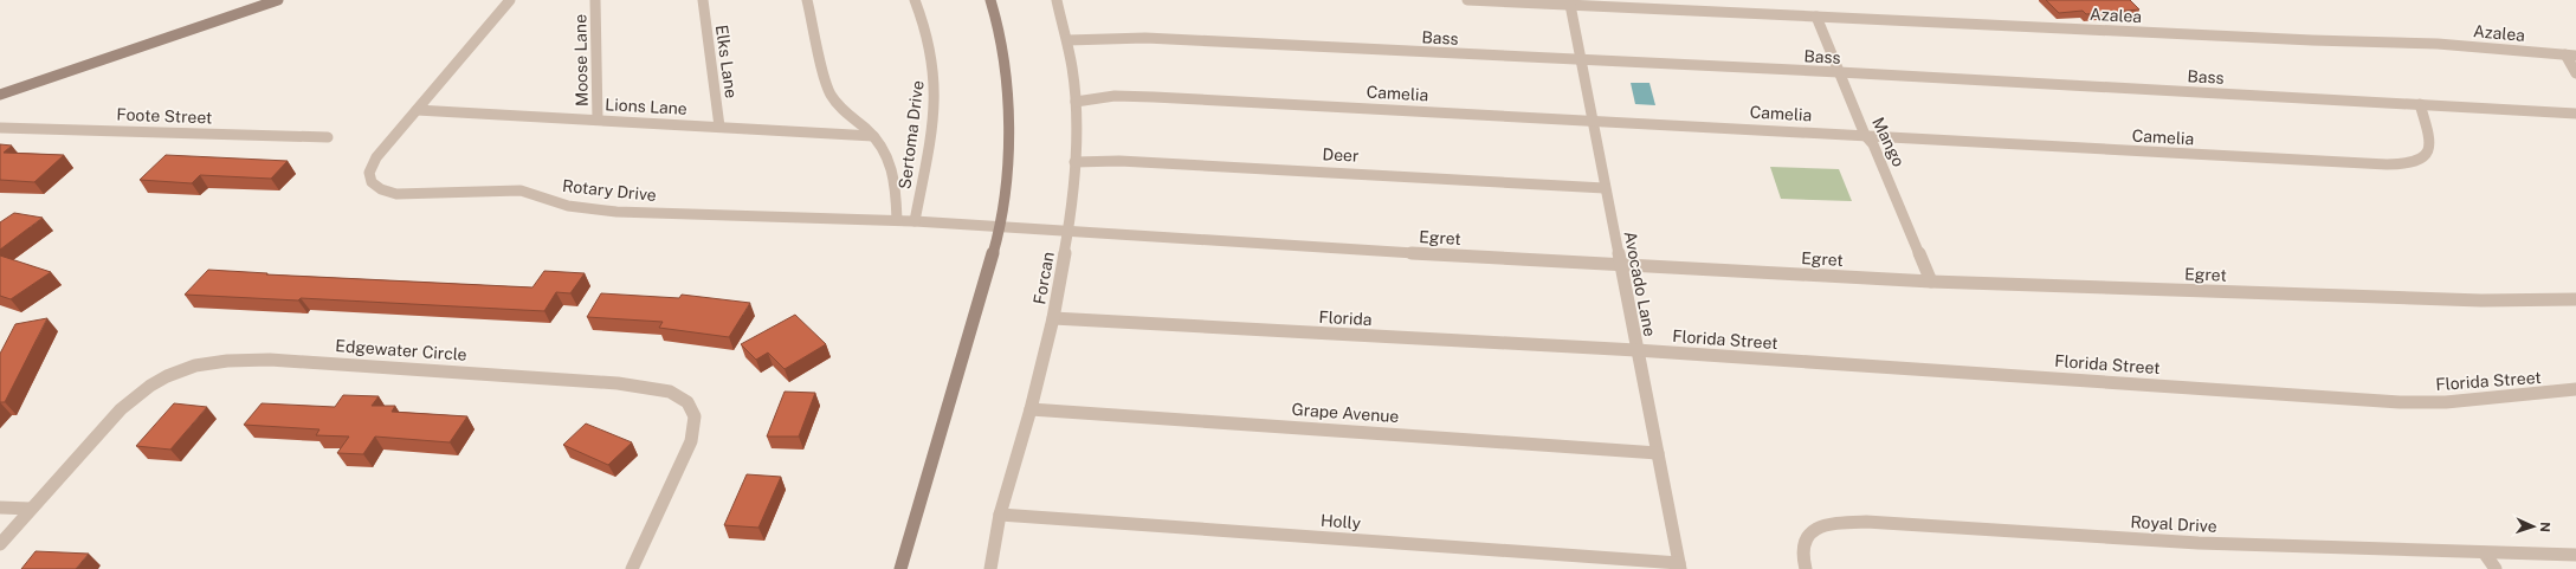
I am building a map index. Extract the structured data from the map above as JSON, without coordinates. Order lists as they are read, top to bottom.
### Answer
{
  "streets": {
    "street": [
      "Azalea",
      "Bass",
      "Moose Lane",
      "Elks Lane",
      "Camelia",
      "Lions Lane",
      "Foote Street",
      "Sertoma Drive",
      "Mango",
      "Deer",
      "Rotary Drive",
      "Egret",
      "Forcan",
      "Avocado Lane",
      "Florida",
      "Florida Street",
      "Edgewater Circle",
      "Grape Avenue",
      "Holly",
      "Royal Drive"
    ]
  },
  "crossings": [
    ["Azalea", "Mango"],
    ["Azalea", "Avocado Lane"],
    ["Bass", "Camelia"],
    ["Bass", "Mango"],
    ["Bass", "Forcan"],
    ["Bass", "Avocado Lane"],
    ["Moose Lane", "Lions Lane"],
    ["Elks Lane", "Lions Lane"],
    ["Camelia", "Mango"],
    ["Camelia", "Forcan"],
    ["Camelia", "Avocado Lane"],
    ["Lions Lane", "Rotary Drive"],
    ["Sertoma Drive", "Rotary Drive"],
    ["Mango", "Egret"],
    ["Deer", "Forcan"],
    ["Deer", "Avocado Lane"],
    ["Rotary Drive", "Egret"],
    ["Egret", "Forcan"],
    ["Egret", "Avocado Lane"],
    ["Forcan", "Florida"],
    ["Forcan", "Grape Avenue"],
    ["Forcan", "Holly"],
    ["Avocado Lane", "Florida"],
    ["Avocado Lane", "Florida Street"],
    ["Avocado Lane", "Grape Avenue"],
    ["Avocado Lane", "Holly"],
    ["Florida", "Florida Street"]
  ],
  "north": "right"
}
